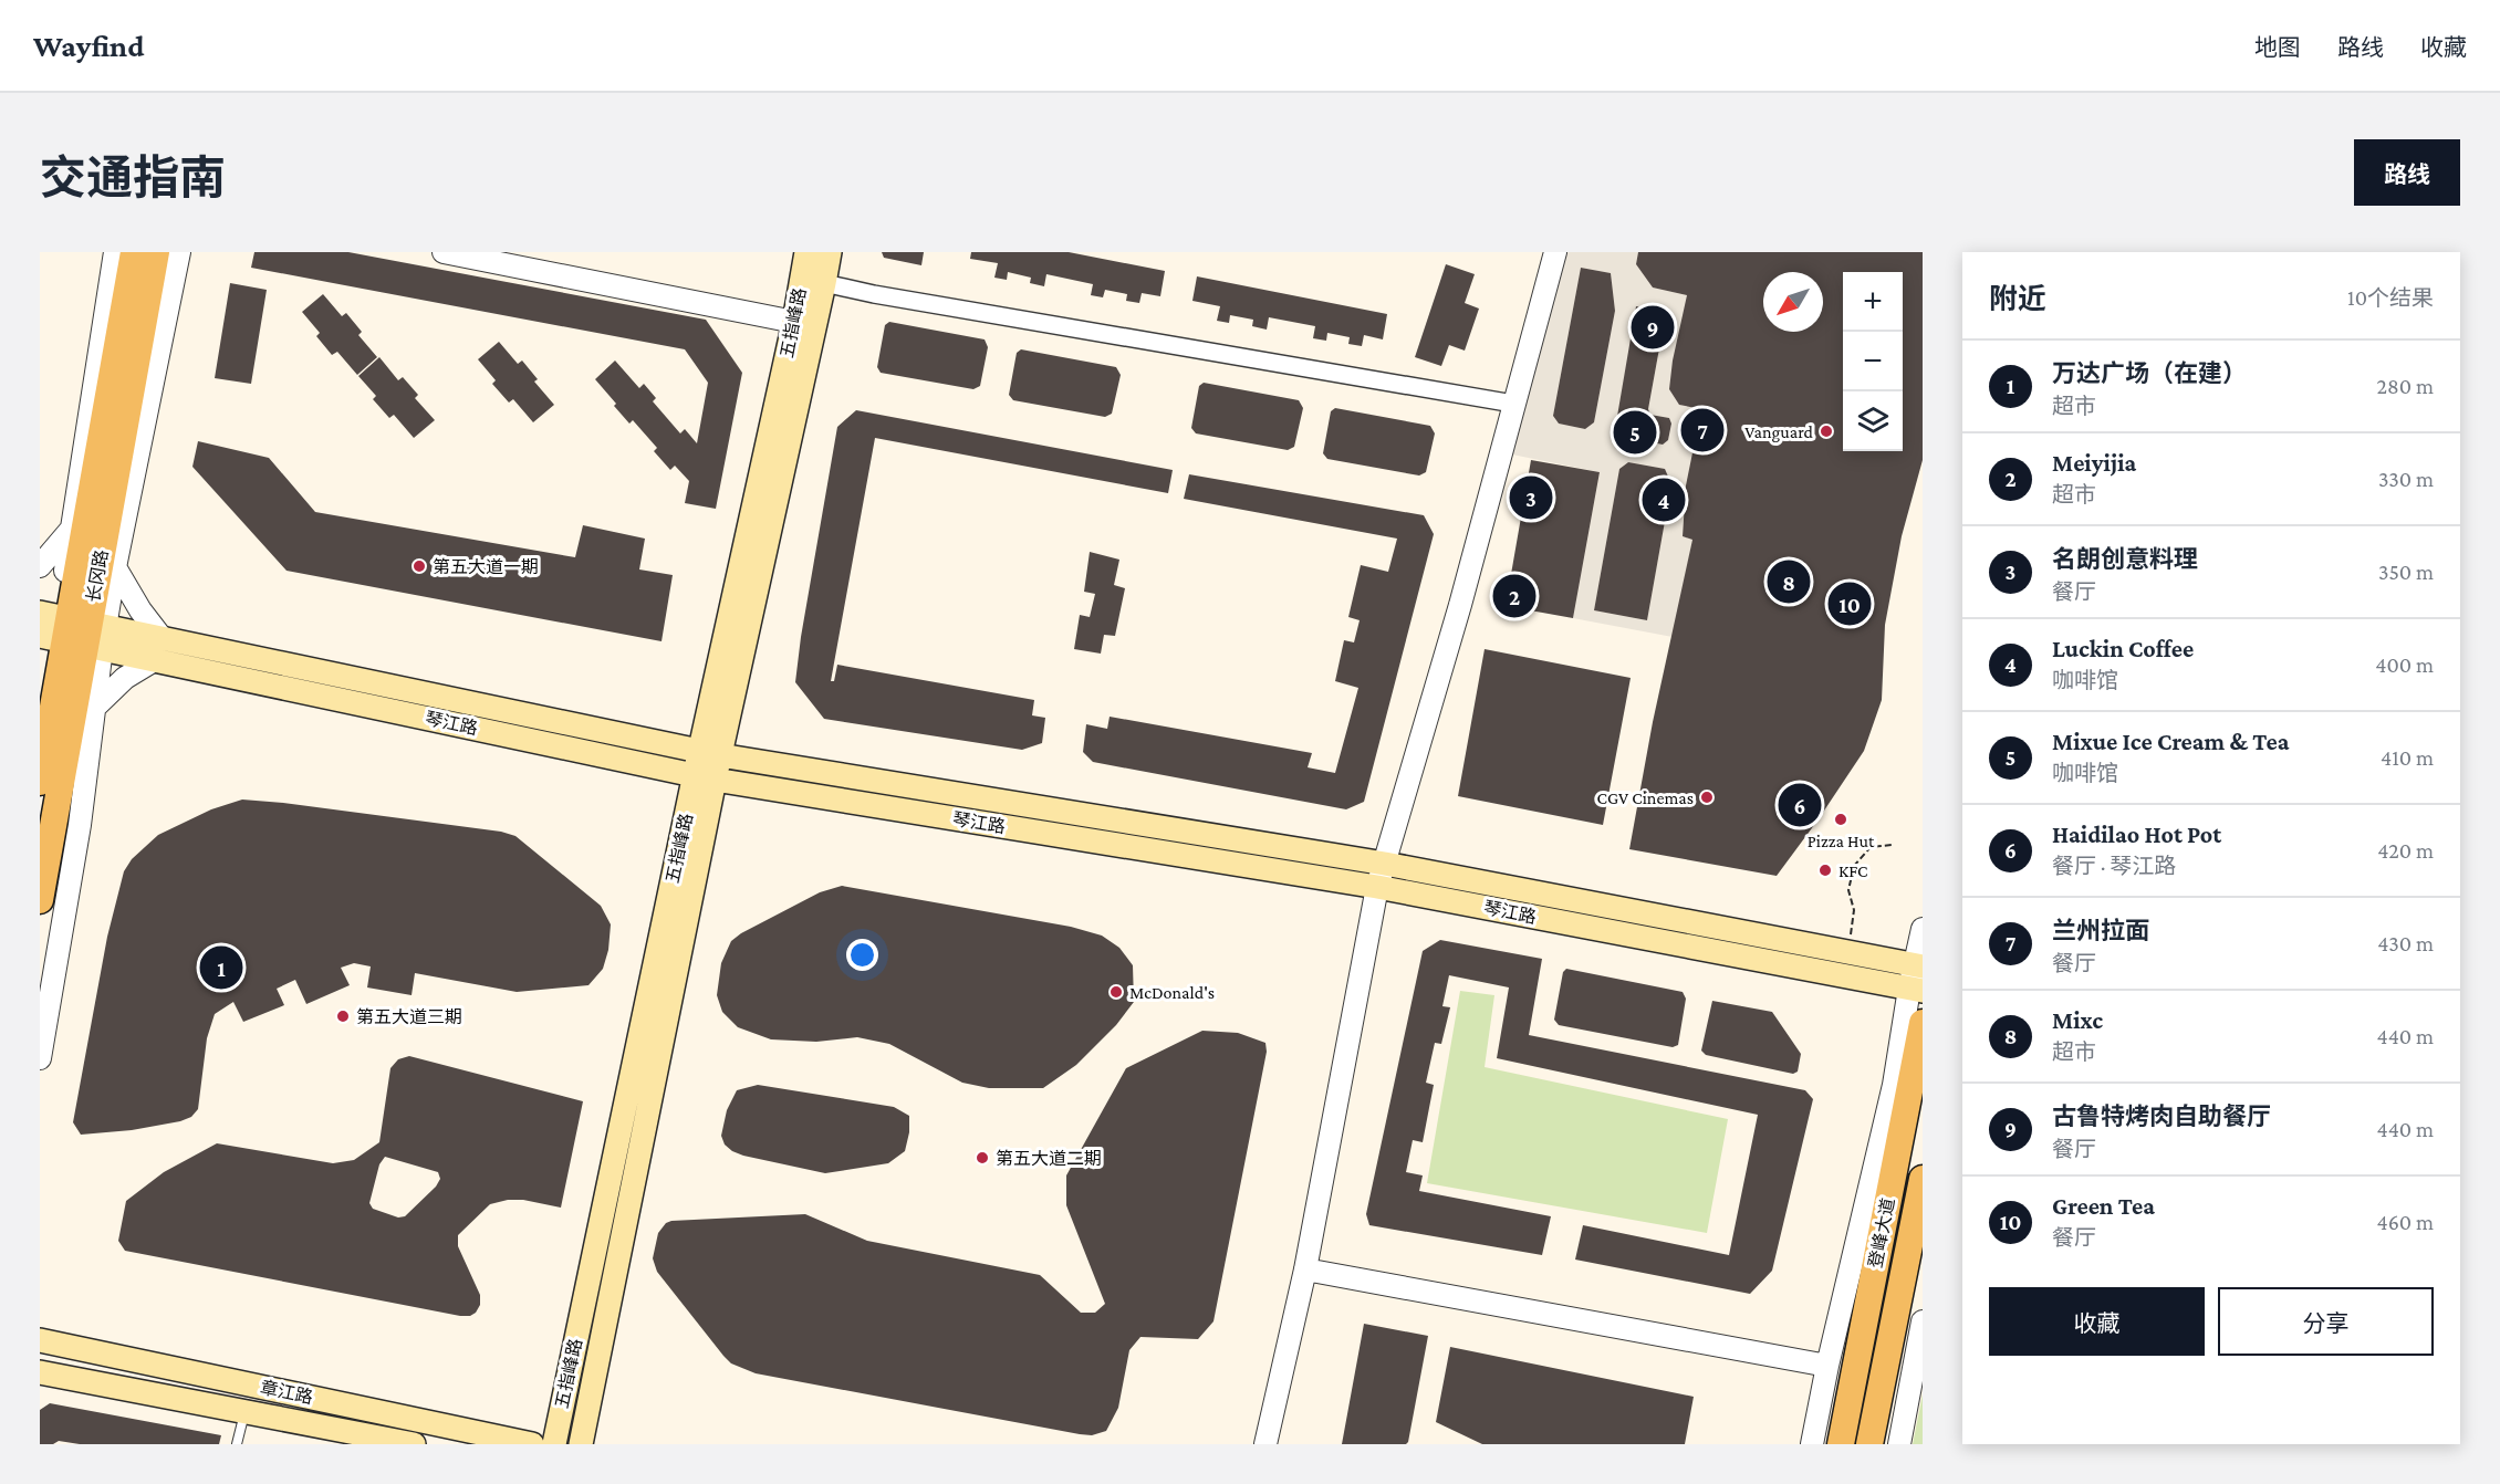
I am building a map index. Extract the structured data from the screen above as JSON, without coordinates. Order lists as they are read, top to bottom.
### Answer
{
  "streets": {
    "main road": [
      "五指峰路",
      "长冈路",
      "琴江路",
      "登峰大道",
      "章江路"
    ]
  },
  "crossings": [
    ["五指峰路", "琴江路"],
    ["长冈路", "琴江路"]
  ],
  "places": [
    "Vanguard",
    "第五大道一期",
    "CGV Cinemas",
    "Pizza Hut",
    "KFC",
    "McDonald's",
    "第五大道三期",
    "第五大道二期"
  ],
  "north": "bottom left",
  "page": {
    "header": "Wayfind",
    "nav": ["地图", "路线", "收藏"],
    "title": "交通指南",
    "buttons": [
      "路线",
      ["收藏", "分享"]
    ],
    "heading": ["附近", "10个结果"],
    "map_buttons": ["+", "−"],
    "pins": [
      "9",
      "7",
      "5",
      "3",
      "4",
      "8",
      "2",
      "10",
      "6",
      "1"
    ],
    "list": [
      {
        "mark": "1",
        "name": "万达广场（在建）",
        "note": "超市",
        "value": "280 m"
      },
      {
        "mark": "2",
        "name": "Meiyijia",
        "note": "超市",
        "value": "330 m"
      },
      {
        "mark": "3",
        "name": "名朗创意料理",
        "note": "餐厅",
        "value": "350 m"
      },
      {
        "mark": "4",
        "name": "Luckin Coffee",
        "note": "咖啡馆",
        "value": "400 m"
      },
      {
        "mark": "5",
        "name": "Mixue Ice Cream & Tea",
        "note": "咖啡馆",
        "value": "410 m"
      },
      {
        "mark": "6",
        "name": "Haidilao Hot Pot",
        "note": "餐厅 · 琴江路",
        "value": "420 m"
      },
      {
        "mark": "7",
        "name": "兰州拉面",
        "note": "餐厅",
        "value": "430 m"
      },
      {
        "mark": "8",
        "name": "Mixc",
        "note": "超市",
        "value": "440 m"
      },
      {
        "mark": "9",
        "name": "古鲁特烤肉自助餐厅",
        "note": "餐厅",
        "value": "440 m"
      },
      {
        "mark": "10",
        "name": "Green Tea",
        "note": "餐厅",
        "value": "460 m"
      }
    ]
  }
}
